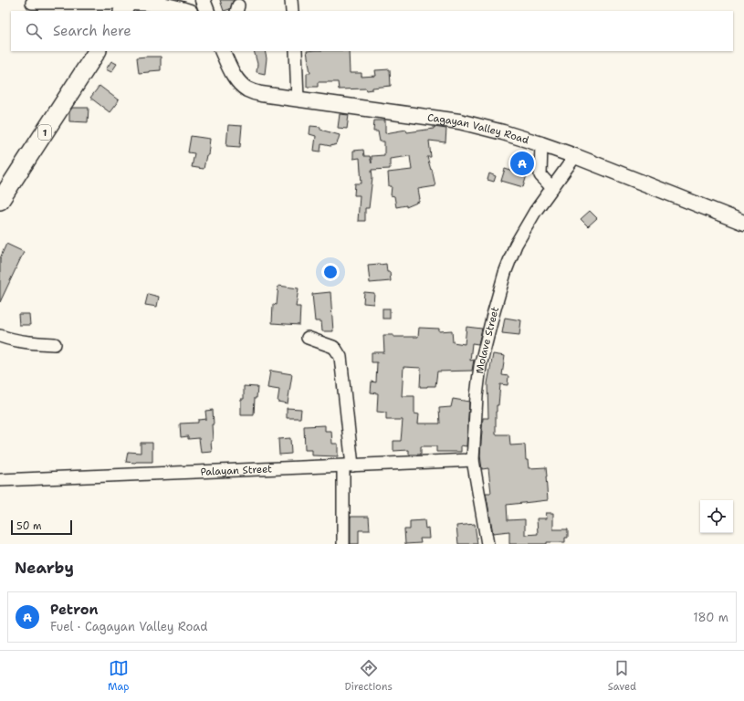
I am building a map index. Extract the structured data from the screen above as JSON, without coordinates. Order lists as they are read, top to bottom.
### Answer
{
  "streets": {
    "highway": ["1"],
    "main road": ["Cagayan Valley Road"],
    "street": ["Molave Street", "Palayan Street"]
  },
  "crossings": [
    ["Cagayan Valley Road", "Molave Street"],
    ["Molave Street", "Palayan Street"]
  ],
  "scale_bar": "50 m",
  "page": {
    "search": "Search here",
    "pins": "A",
    "scale": "50 m",
    "heading": "Nearby",
    "list": [
      {
        "mark": "A",
        "name": "Petron",
        "note": "Fuel · Cagayan Valley Road",
        "value": "180 m"
      }
    ],
    "nav": ["Map", "Directions", "Saved"]
  }
}
